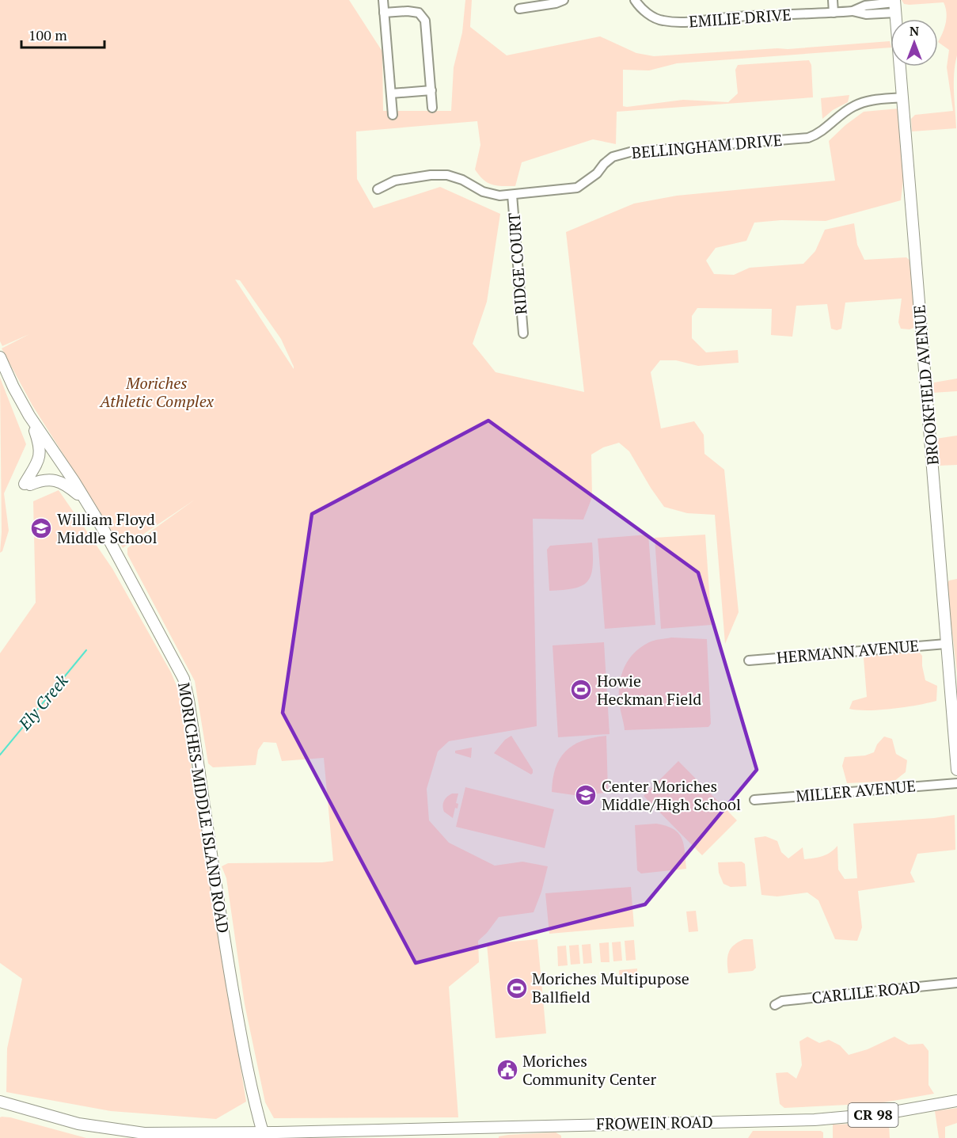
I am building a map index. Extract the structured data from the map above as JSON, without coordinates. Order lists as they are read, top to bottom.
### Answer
{
  "streets": {
    "main road": [
      "BROOKFIELD AVENUE",
      "MORICHES-MIDDLE ISLAND ROAD",
      "CR 98",
      "FROWEIN ROAD"
    ],
    "street": [
      "EMILIE DRIVE",
      "BELLINGHAM DRIVE",
      "RIDGE COURT",
      "HERMANN AVENUE",
      "MILLER AVENUE",
      "CARLILE ROAD"
    ]
  },
  "crossings": [
    ["EMILIE DRIVE", "BROOKFIELD AVENUE"],
    ["BELLINGHAM DRIVE", "RIDGE COURT"],
    ["BELLINGHAM DRIVE", "BROOKFIELD AVENUE"],
    ["BROOKFIELD AVENUE", "HERMANN AVENUE"],
    ["MORICHES-MIDDLE ISLAND ROAD", "FROWEIN ROAD"]
  ],
  "water": ["Ely Creek"],
  "parks": ["Moriches Athletic Complex"],
  "places": {
    "school or university": ["William Floyd Middle School", "Center Moriches Middle/High School"],
    "sports": ["Howie Heckman Field", "Moriches Multipupose Ballfield"],
    "public building": ["Moriches Community Center"]
  },
  "scale_bar": "100 m",
  "north": "top"
}
